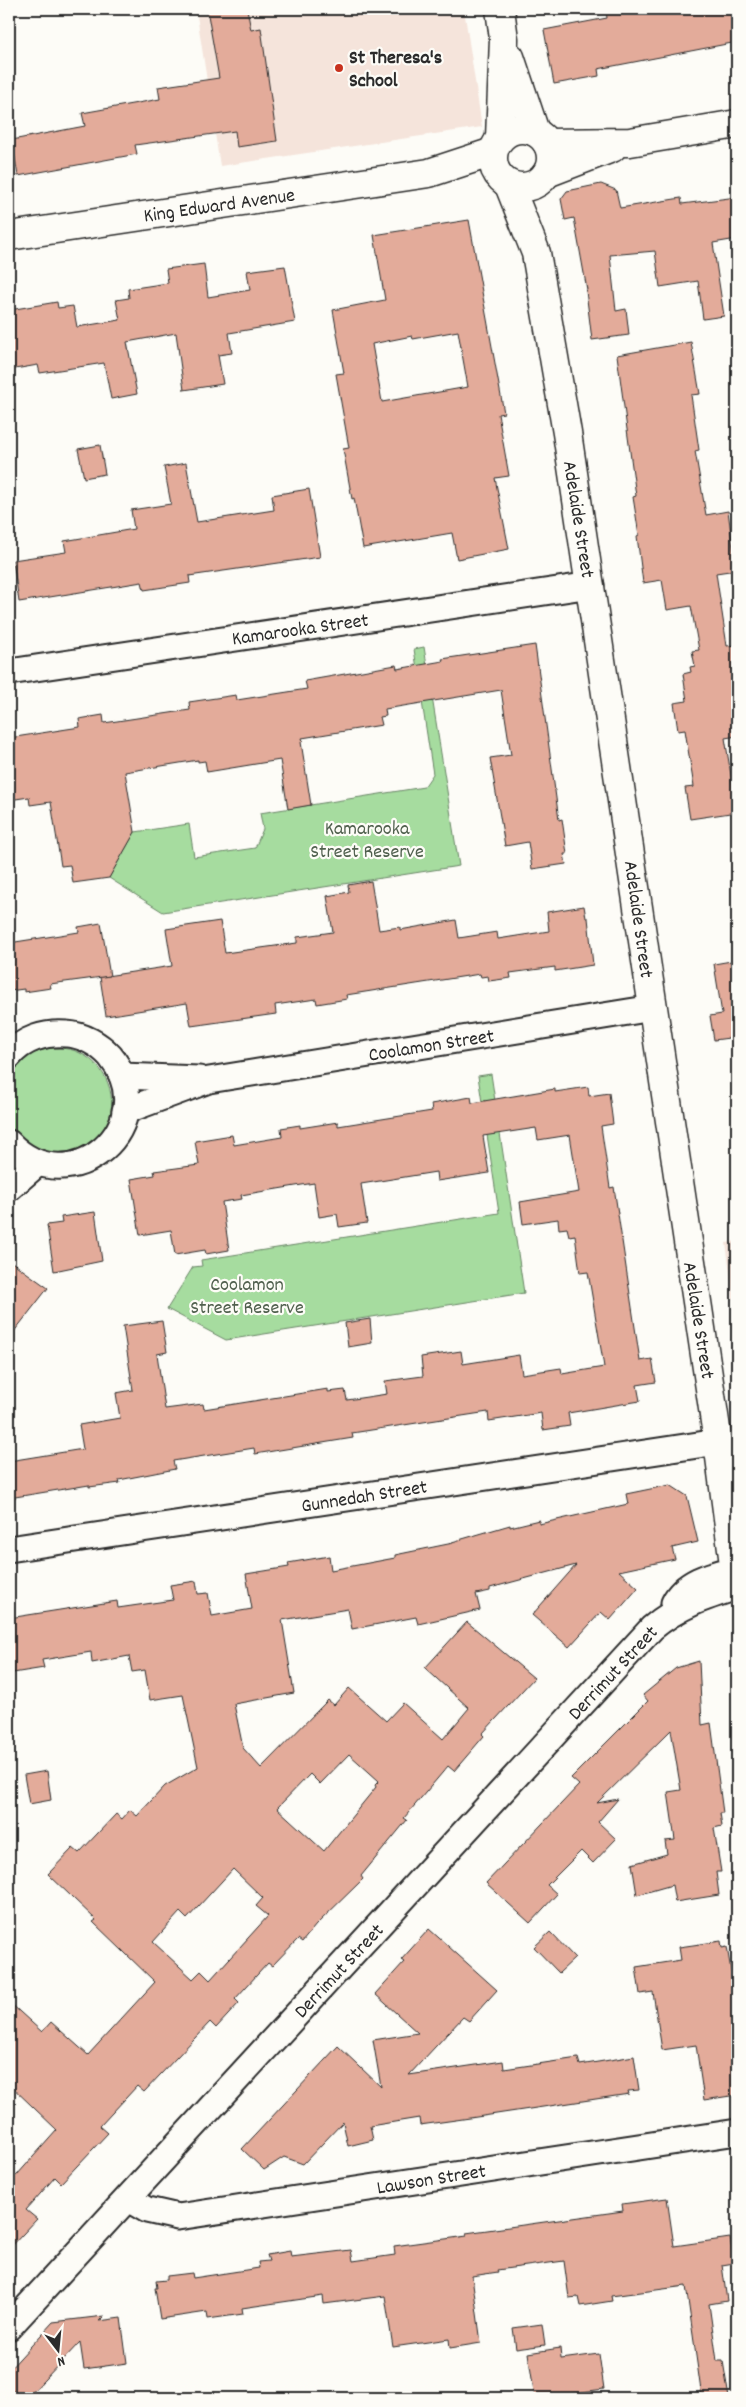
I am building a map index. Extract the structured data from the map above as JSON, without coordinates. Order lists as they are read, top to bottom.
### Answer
{
  "streets": {
    "street": [
      "King Edward Avenue",
      "Adelaide Street",
      "Kamarooka Street",
      "Coolamon Street",
      "Gunnedah Street",
      "Derrimut Street",
      "Lawson Street"
    ]
  },
  "crossings": [
    ["King Edward Avenue", "Adelaide Street"],
    ["Adelaide Street", "Kamarooka Street"],
    ["Adelaide Street", "Coolamon Street"],
    ["Adelaide Street", "Gunnedah Street"],
    ["Adelaide Street", "Derrimut Street"],
    ["Derrimut Street", "Lawson Street"]
  ],
  "parks": ["Kamarooka Street Reserve", "Coolamon Street Reserve"],
  "places": ["St Theresa's School"],
  "north": "bottom"
}
